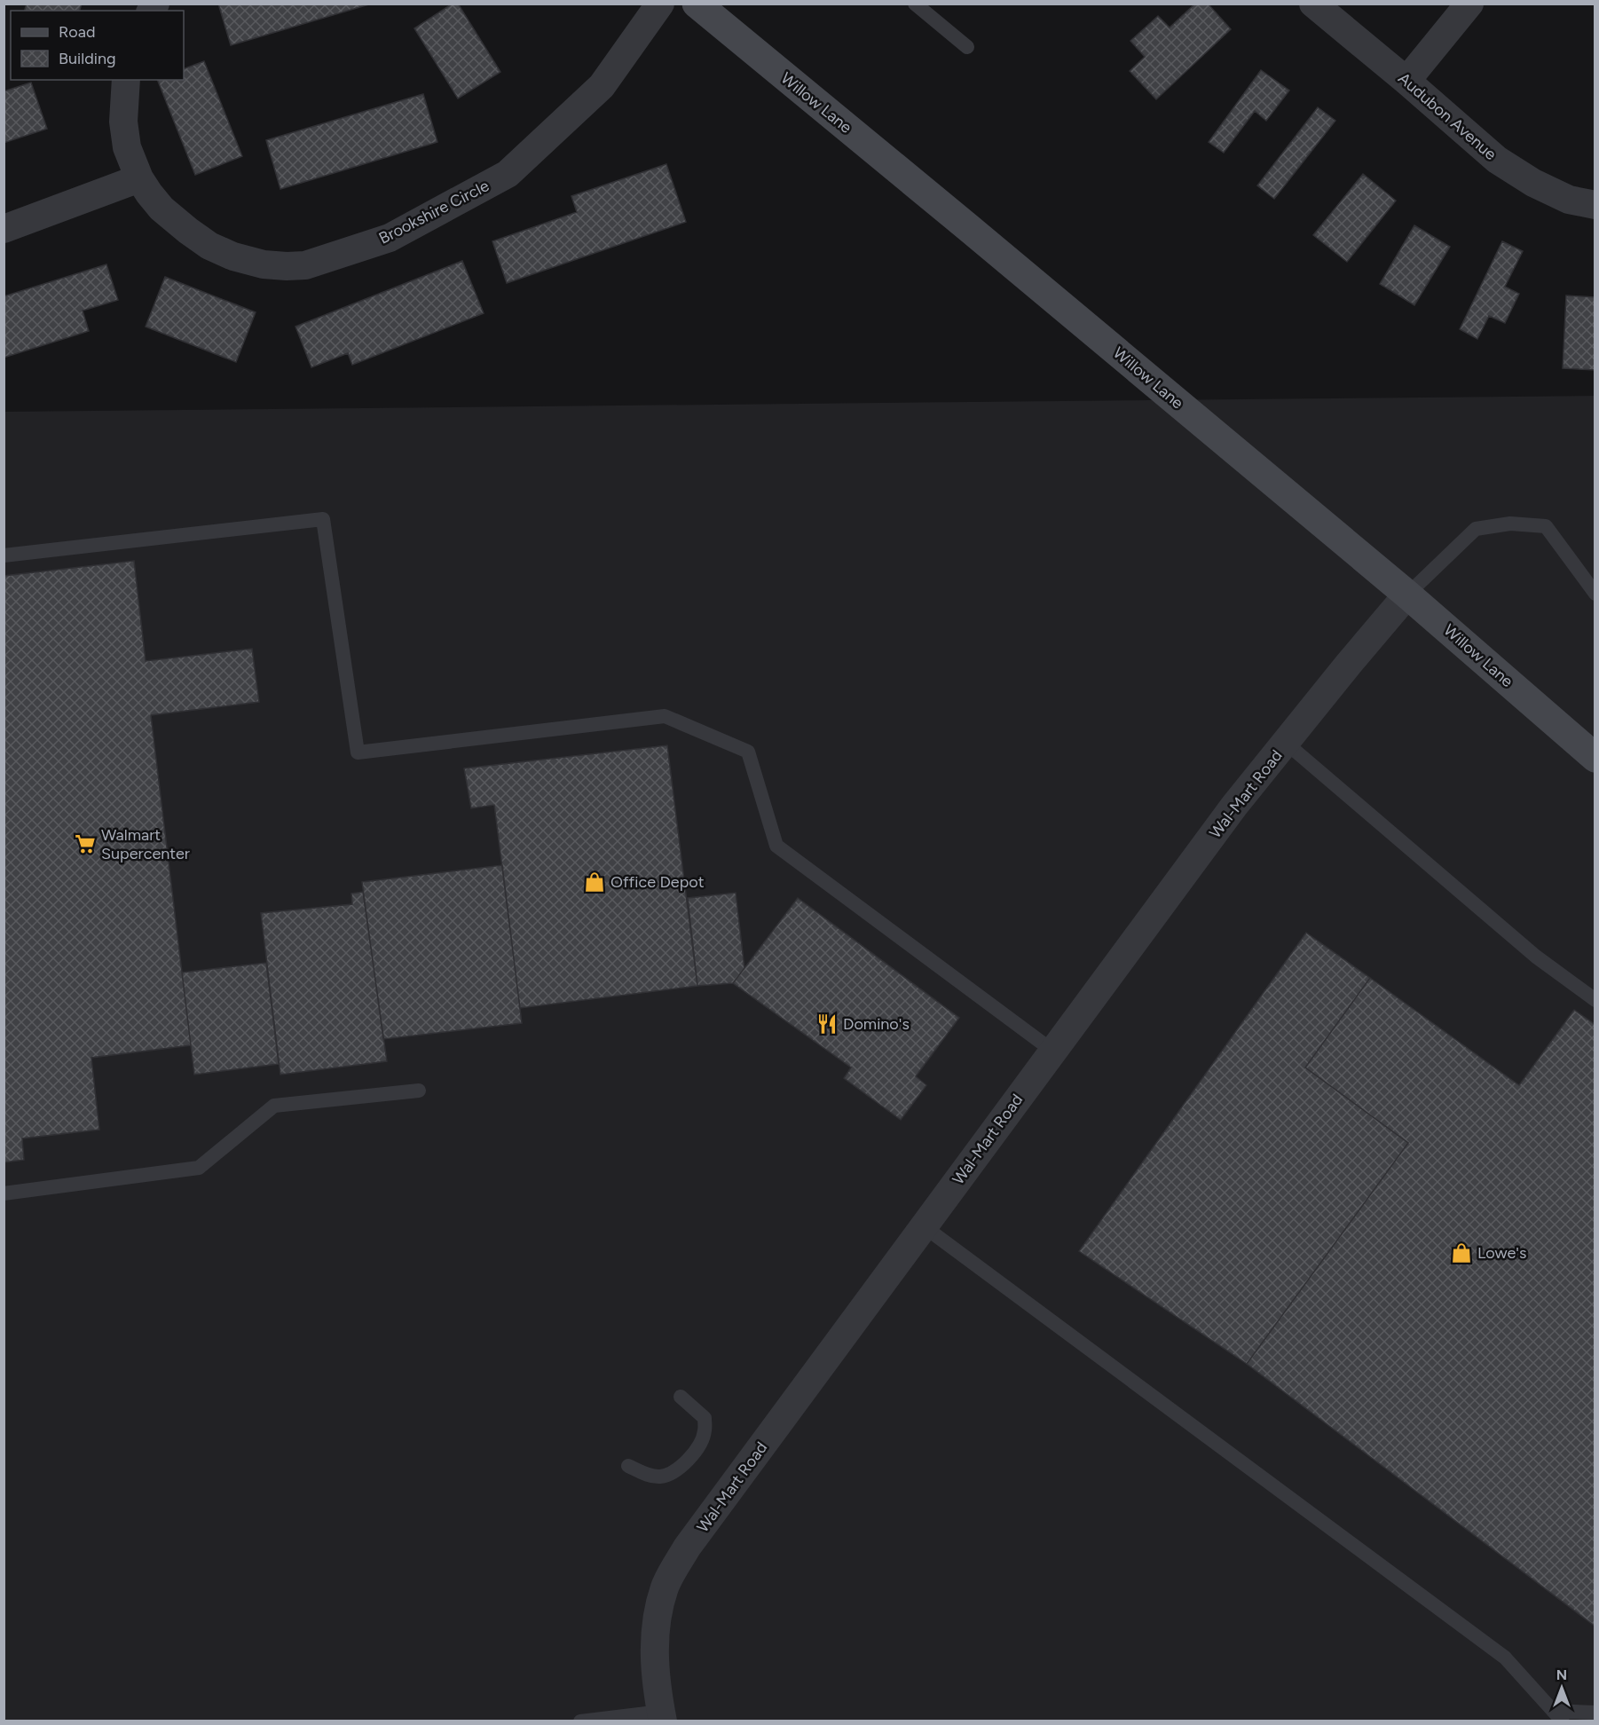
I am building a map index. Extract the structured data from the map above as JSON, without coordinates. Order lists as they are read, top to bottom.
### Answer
{
  "streets": {
    "street": [
      "Willow Lane",
      "Audubon Avenue",
      "Brookshire Circle",
      "Wal-Mart Road"
    ]
  },
  "crossings": [
    ["Willow Lane", "Wal-Mart Road"]
  ],
  "places": {
    "supermarket": ["Walmart Supercenter"],
    "shop": ["Office Depot", "Lowe's"],
    "restaurant": ["Domino's"]
  },
  "legend": ["Road", "Building"],
  "north": "top"
}
